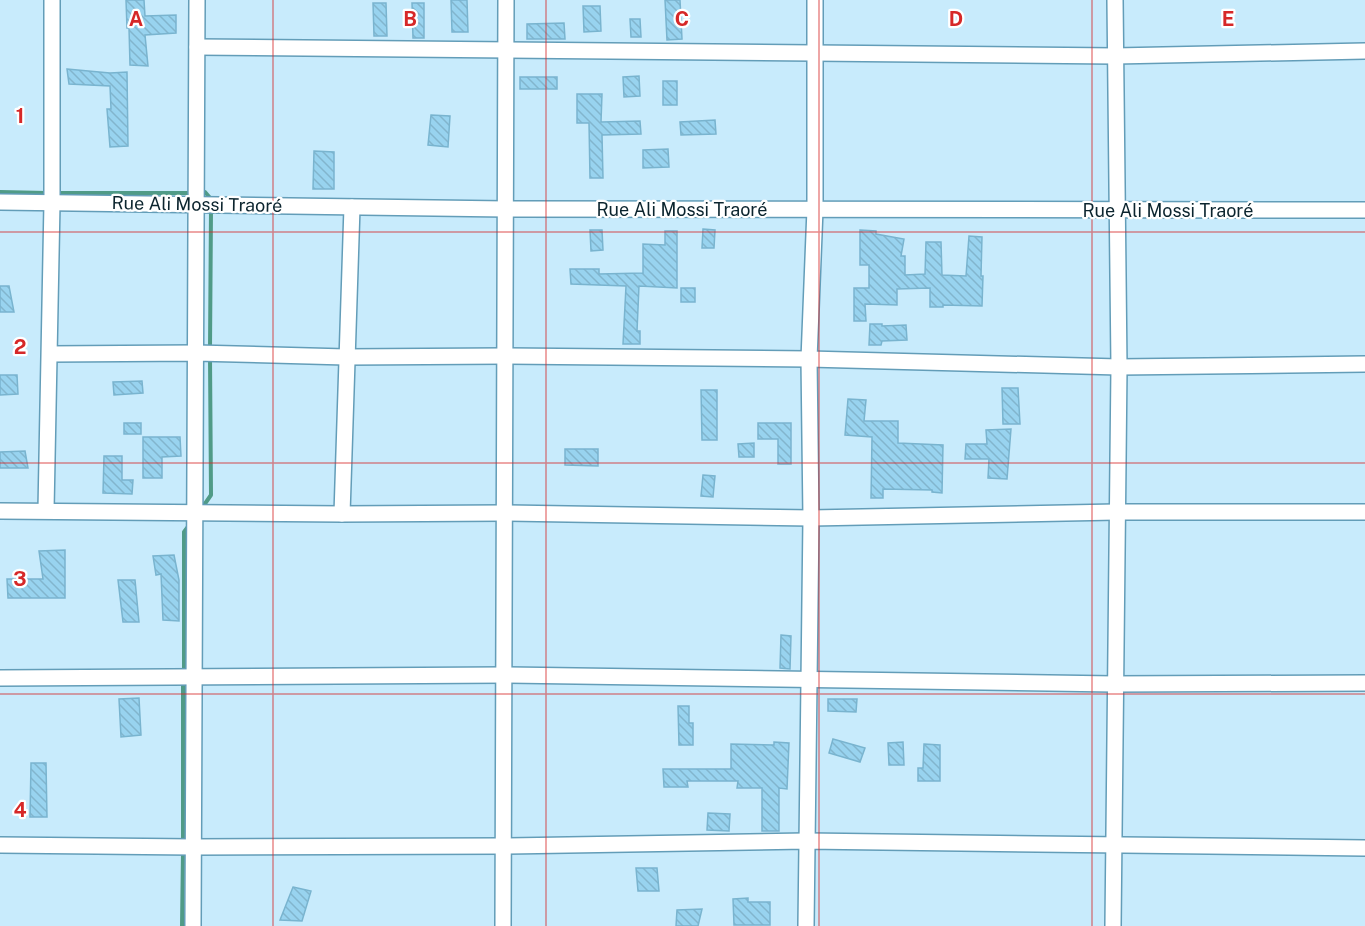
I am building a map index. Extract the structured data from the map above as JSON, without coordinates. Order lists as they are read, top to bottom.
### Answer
{
  "streets": {
    "street": ["Rue Ali Mossi Traoré"]
  },
  "grid": {
    "columns": [
      "A",
      "B",
      "C",
      "D",
      "E"
    ],
    "rows": [
      "1",
      "2",
      "3",
      "4"
    ]
  }
}
